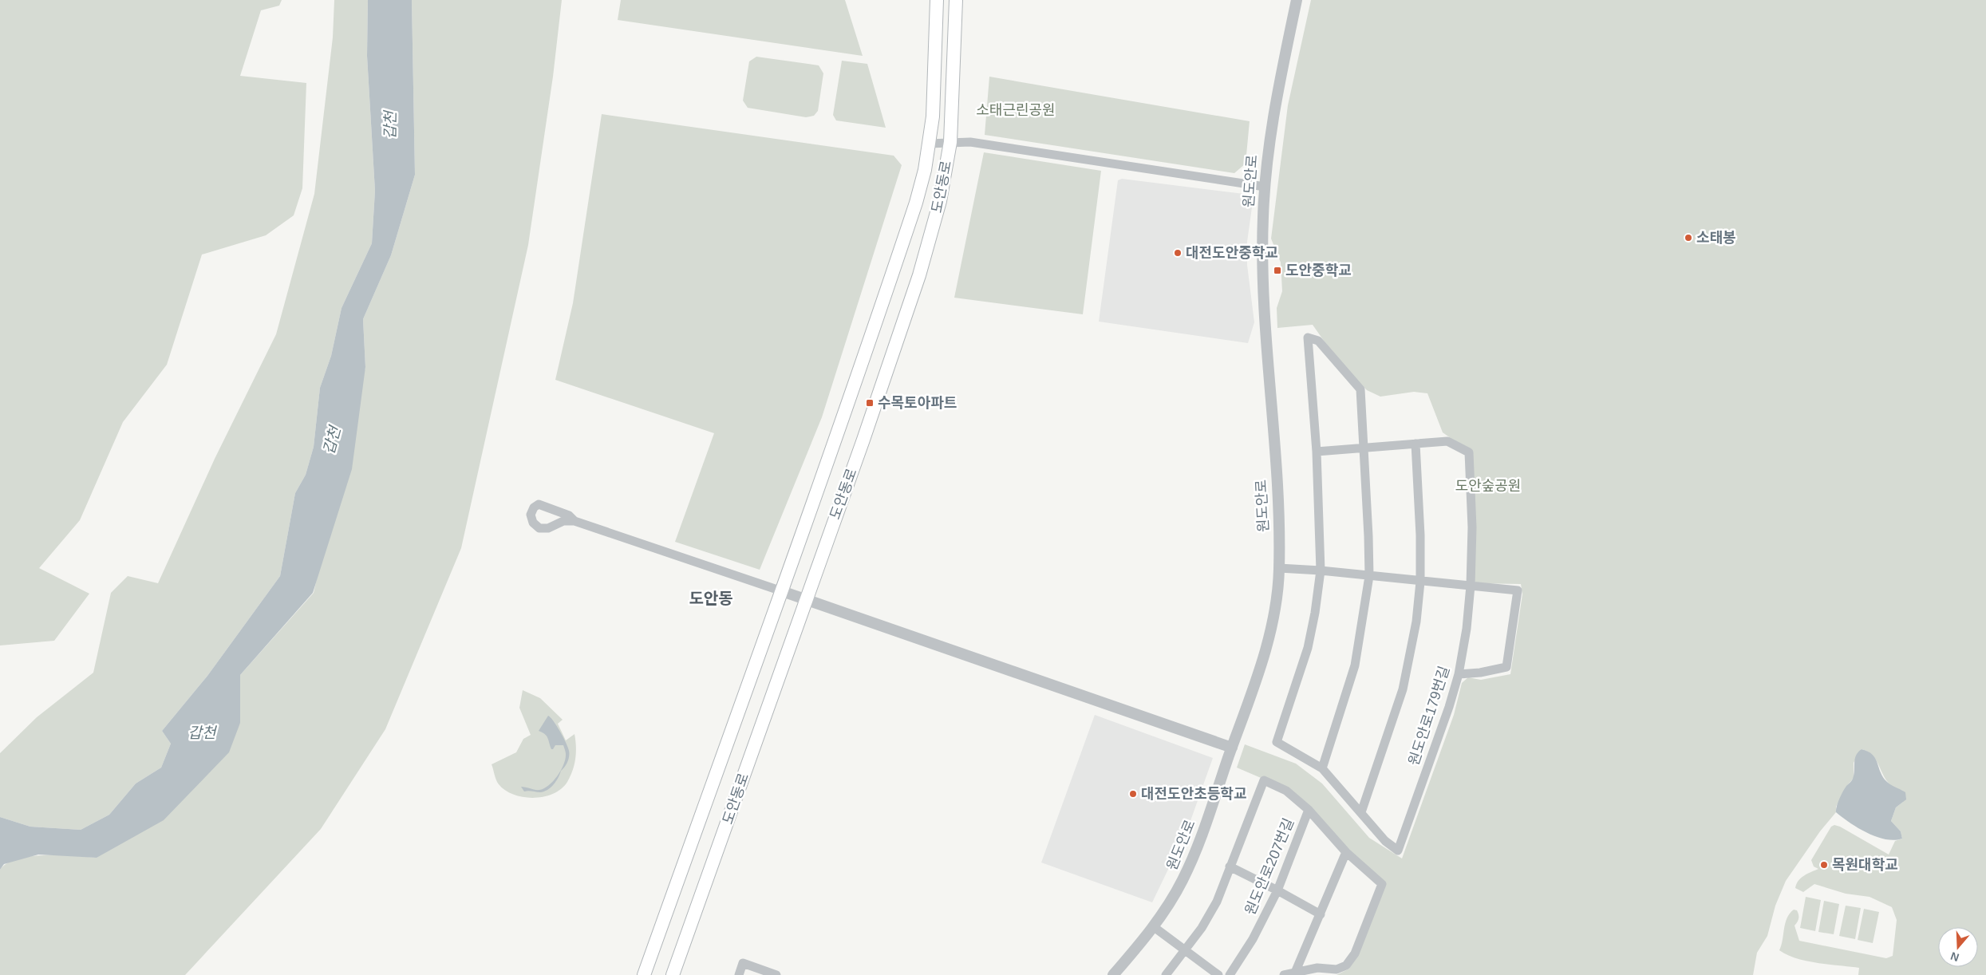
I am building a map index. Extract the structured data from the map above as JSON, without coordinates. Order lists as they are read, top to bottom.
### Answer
{
  "streets": {
    "main road": ["도안동로"],
    "street": ["원도안로", "원도안로179번길", "원도안로207번길"]
  },
  "districts": ["도안동"],
  "water": ["갑천"],
  "parks": ["소태근린공원", "도안숲공원"],
  "places": {
    "other": [
      "소태봉",
      "대전도안중학교",
      "대전도안초등학교",
      "목원대학교"
    ],
    "transit": ["도안중학교", "수목토아파트"]
  },
  "north": "bottom"
}
